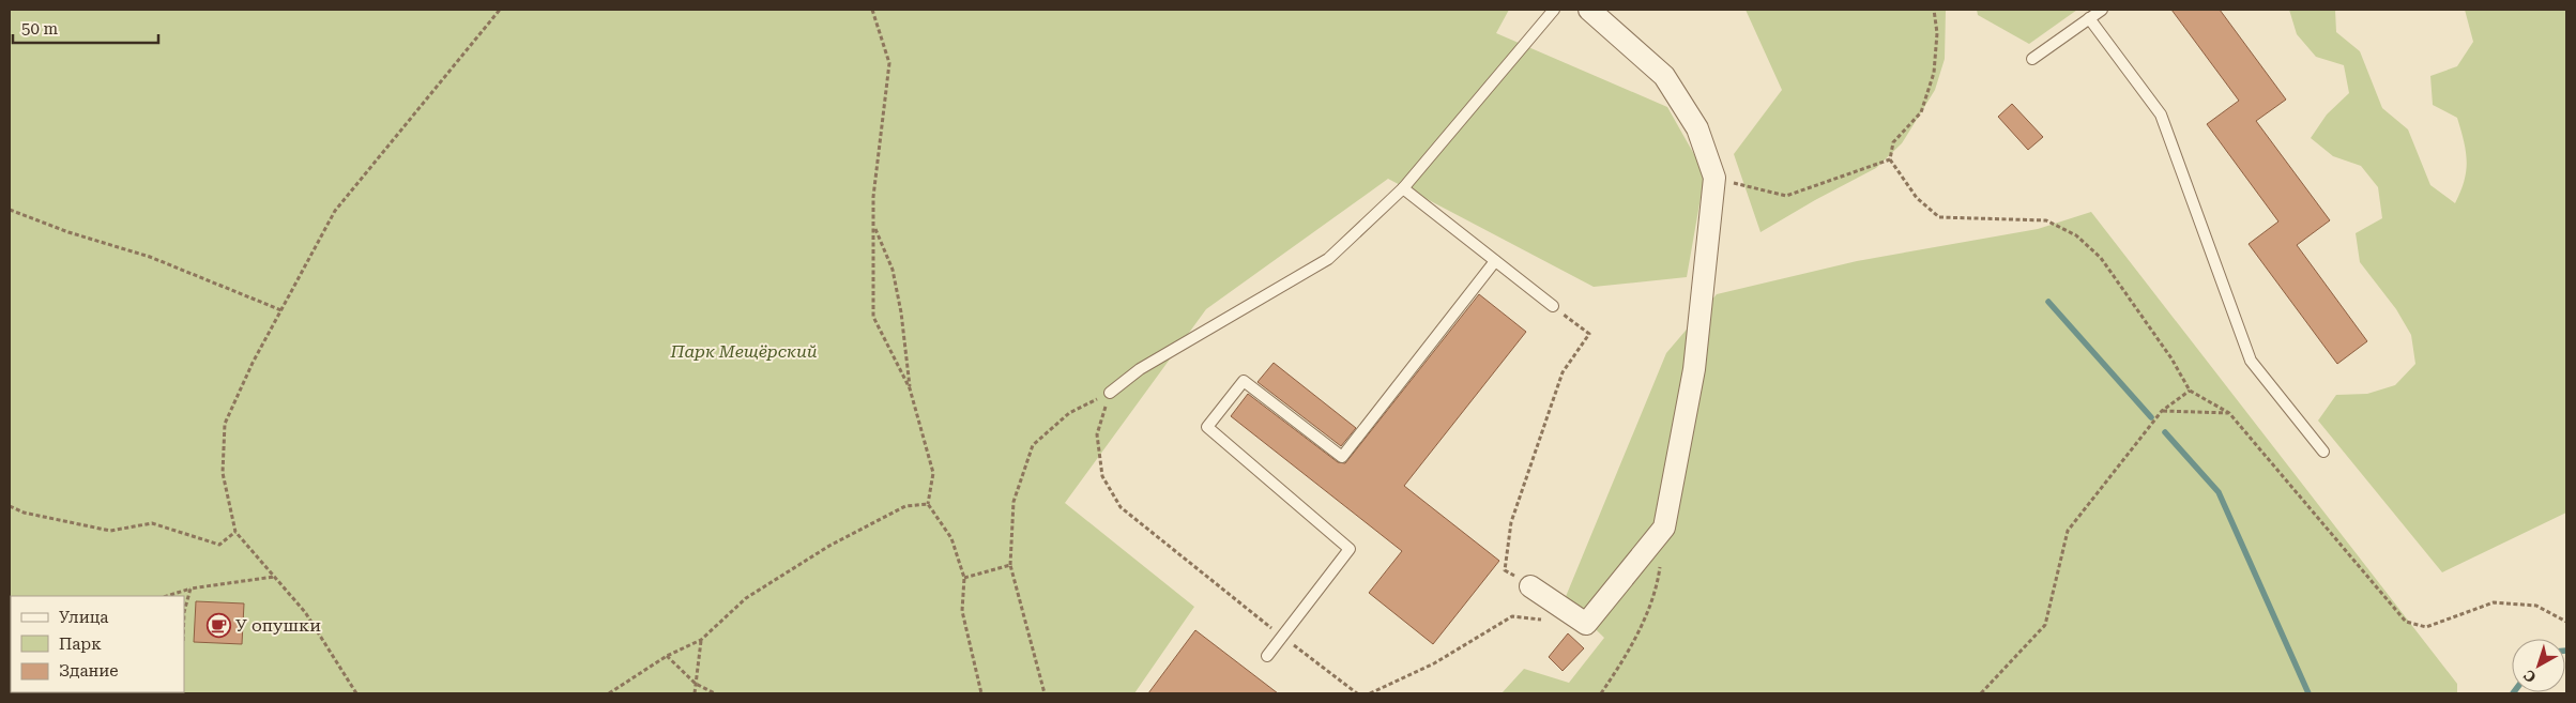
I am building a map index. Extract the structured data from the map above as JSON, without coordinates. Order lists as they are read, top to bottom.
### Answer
{
  "parks": ["Парк Мещёрский"],
  "places": {
    "cafe": ["У опушки"]
  },
  "legend": ["Улица", "Парк", "Здание"],
  "scale_bar": "50 m",
  "north": "bottom left"
}
